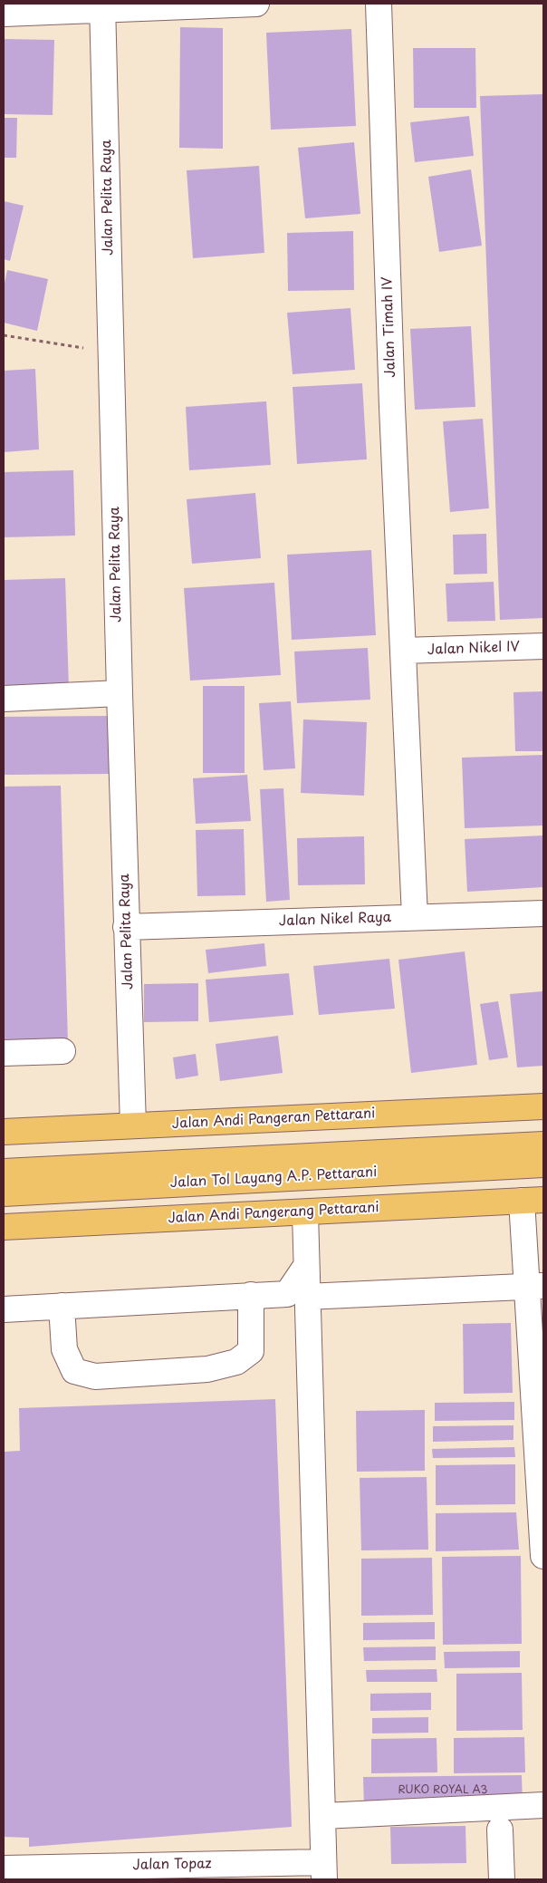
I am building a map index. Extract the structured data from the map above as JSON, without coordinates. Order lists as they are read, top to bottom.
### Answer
{
  "streets": {
    "highway": ["Jalan Andi Pangeran Pettarani", "Jalan Tol Layang A.P. Pettarani", "Jalan Andi Pangerang Pettarani"],
    "street": [
      "Jalan Pelita Raya",
      "Jalan Timah IV",
      "Jalan Nikel IV",
      "Jalan Nikel Raya",
      "Jalan Topaz"
    ]
  },
  "crossings": [
    ["Jalan Pelita Raya", "Jalan Nikel Raya"],
    ["Jalan Pelita Raya", "Jalan Andi Pangeran Pettarani"],
    ["Jalan Timah IV", "Jalan Nikel IV"],
    ["Jalan Timah IV", "Jalan Nikel Raya"]
  ],
  "house_numbers": ["RUKO ROYAL A3"]
}
